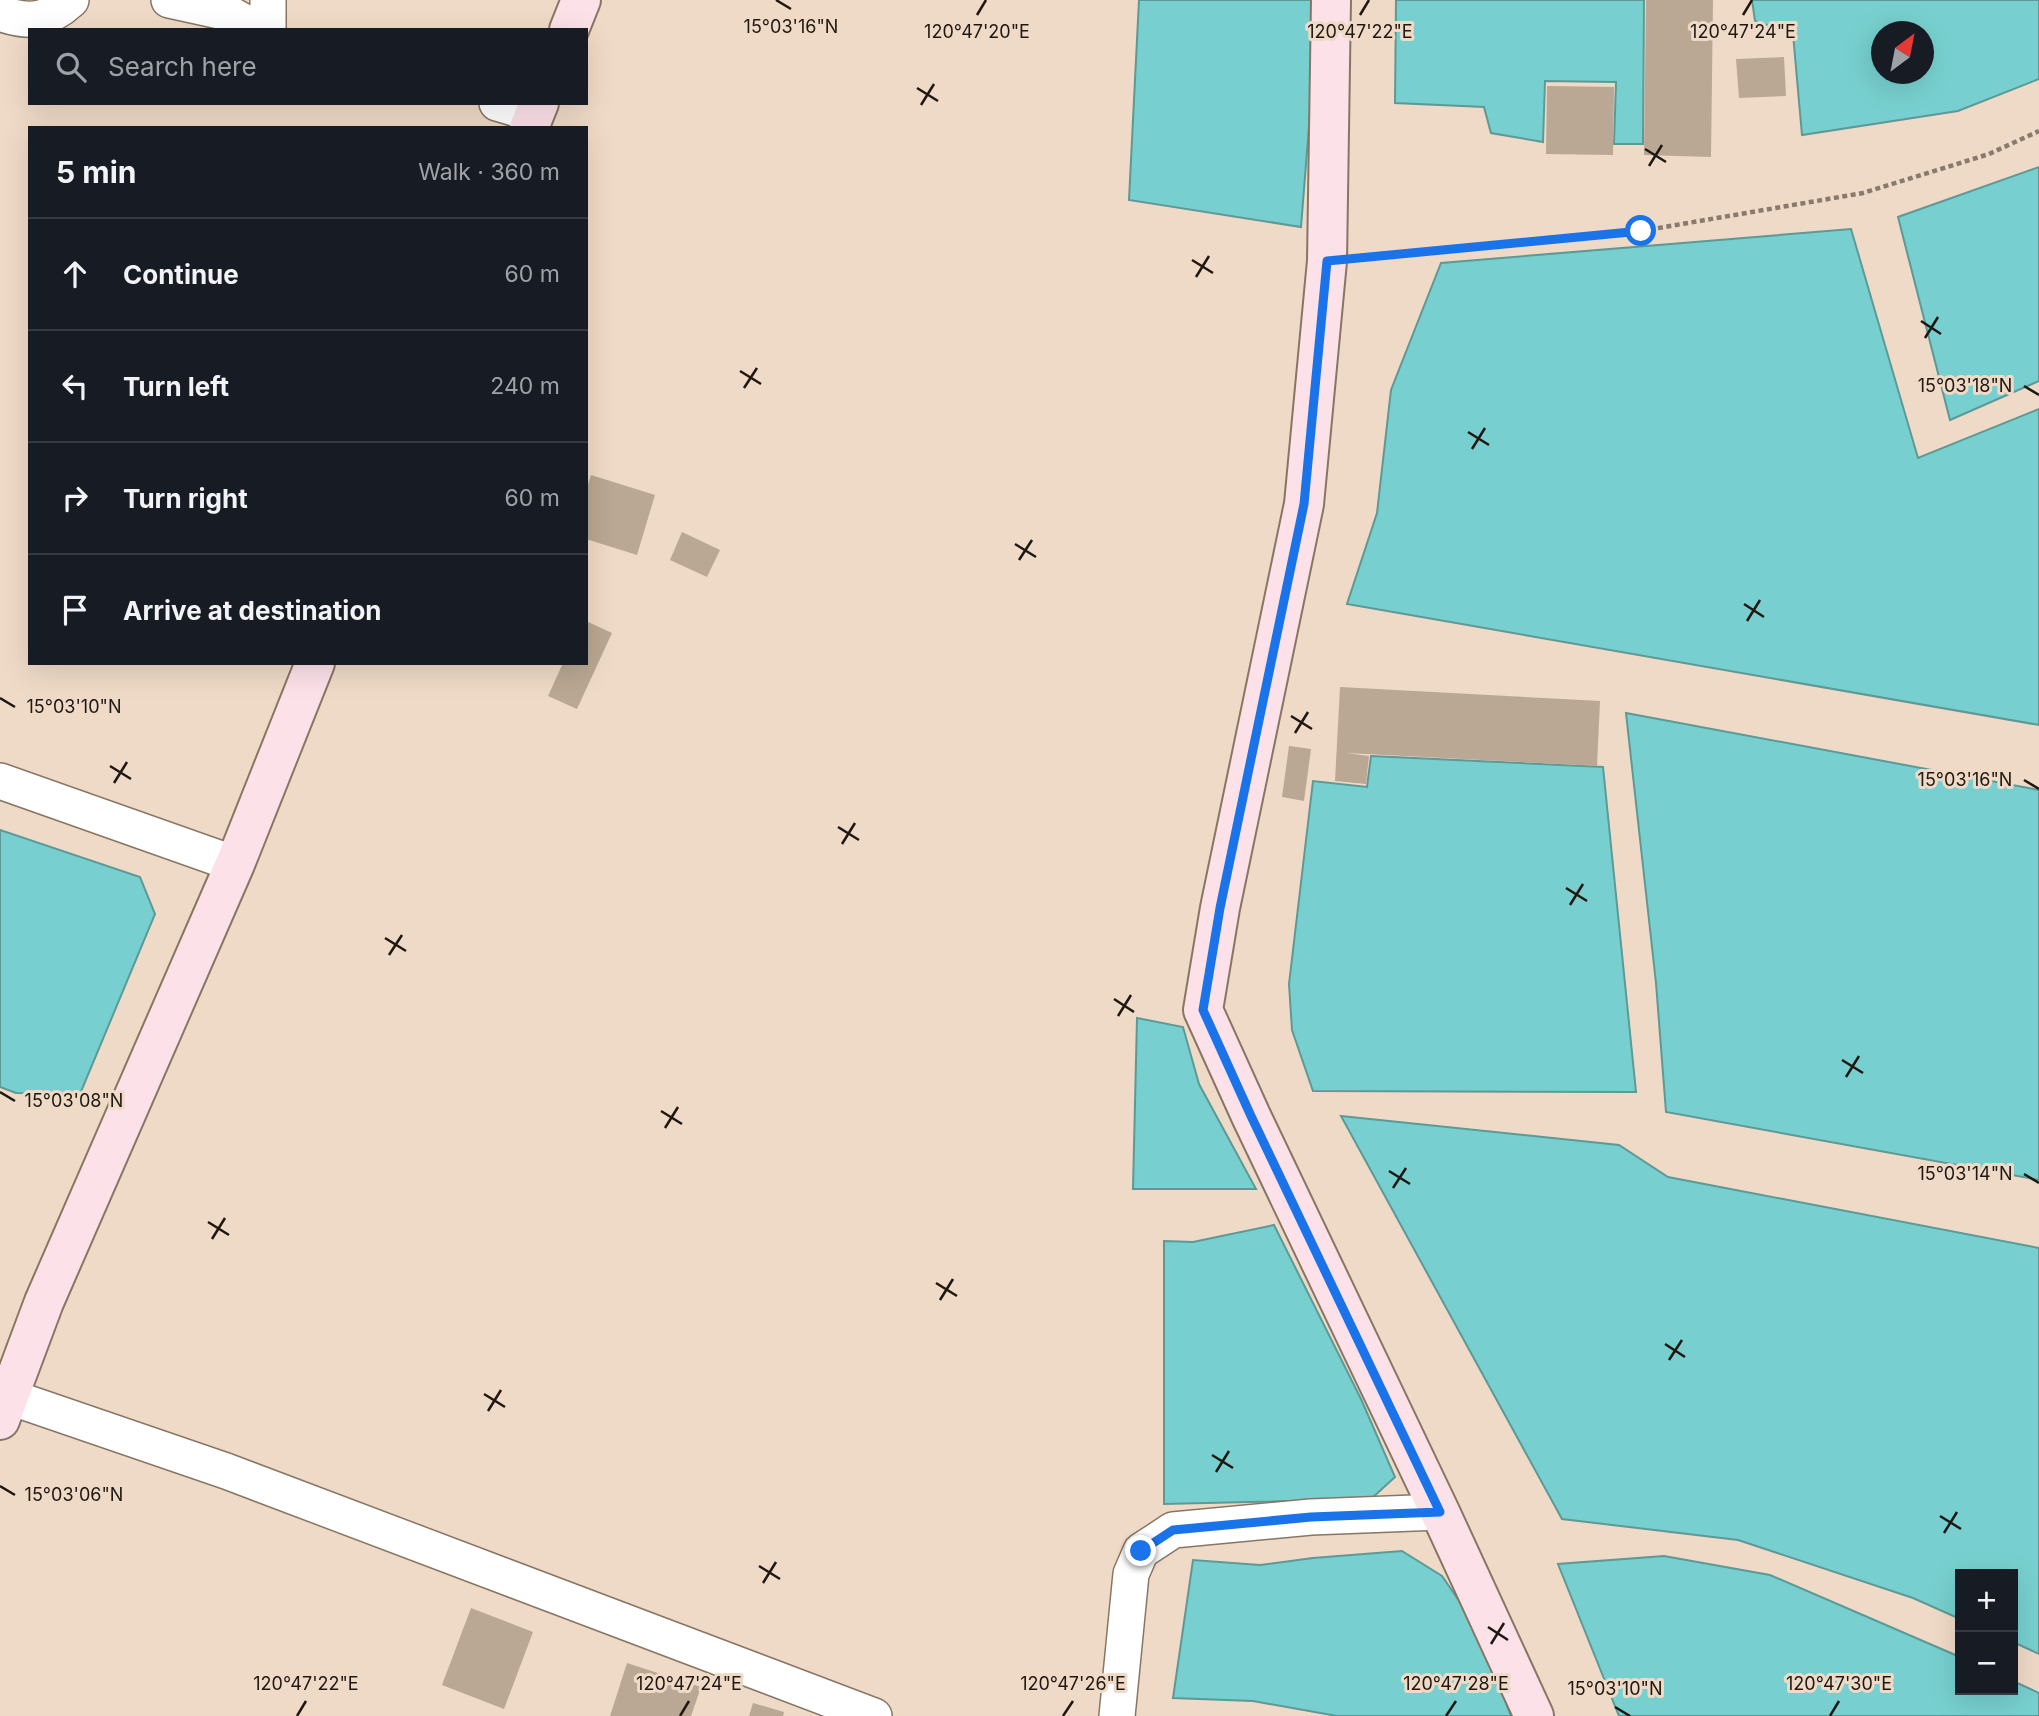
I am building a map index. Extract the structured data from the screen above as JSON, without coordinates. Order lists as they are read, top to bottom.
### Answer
{
  "north": "top right",
  "page": {
    "search": "Search here",
    "heading": ["5 min", "Walk · 360 m"],
    "list": [
      ["Continue", "60 m"],
      ["Turn left", "240 m"],
      ["Turn right", "60 m"],
      "Arrive at destination"
    ],
    "map_buttons": ["+", "−"]
  },
  "coordinates": [
    "15°03'16\"N",
    "120°47'20\"E",
    "120°47'22\"E",
    "120°47'24\"E",
    "15°03'18\"N",
    "15°03'10\"N",
    "15°03'08\"N",
    "15°03'14\"N",
    "15°03'06\"N",
    "120°47'26\"E",
    "120°47'28\"E",
    "120°47'30\"E"
  ]
}
